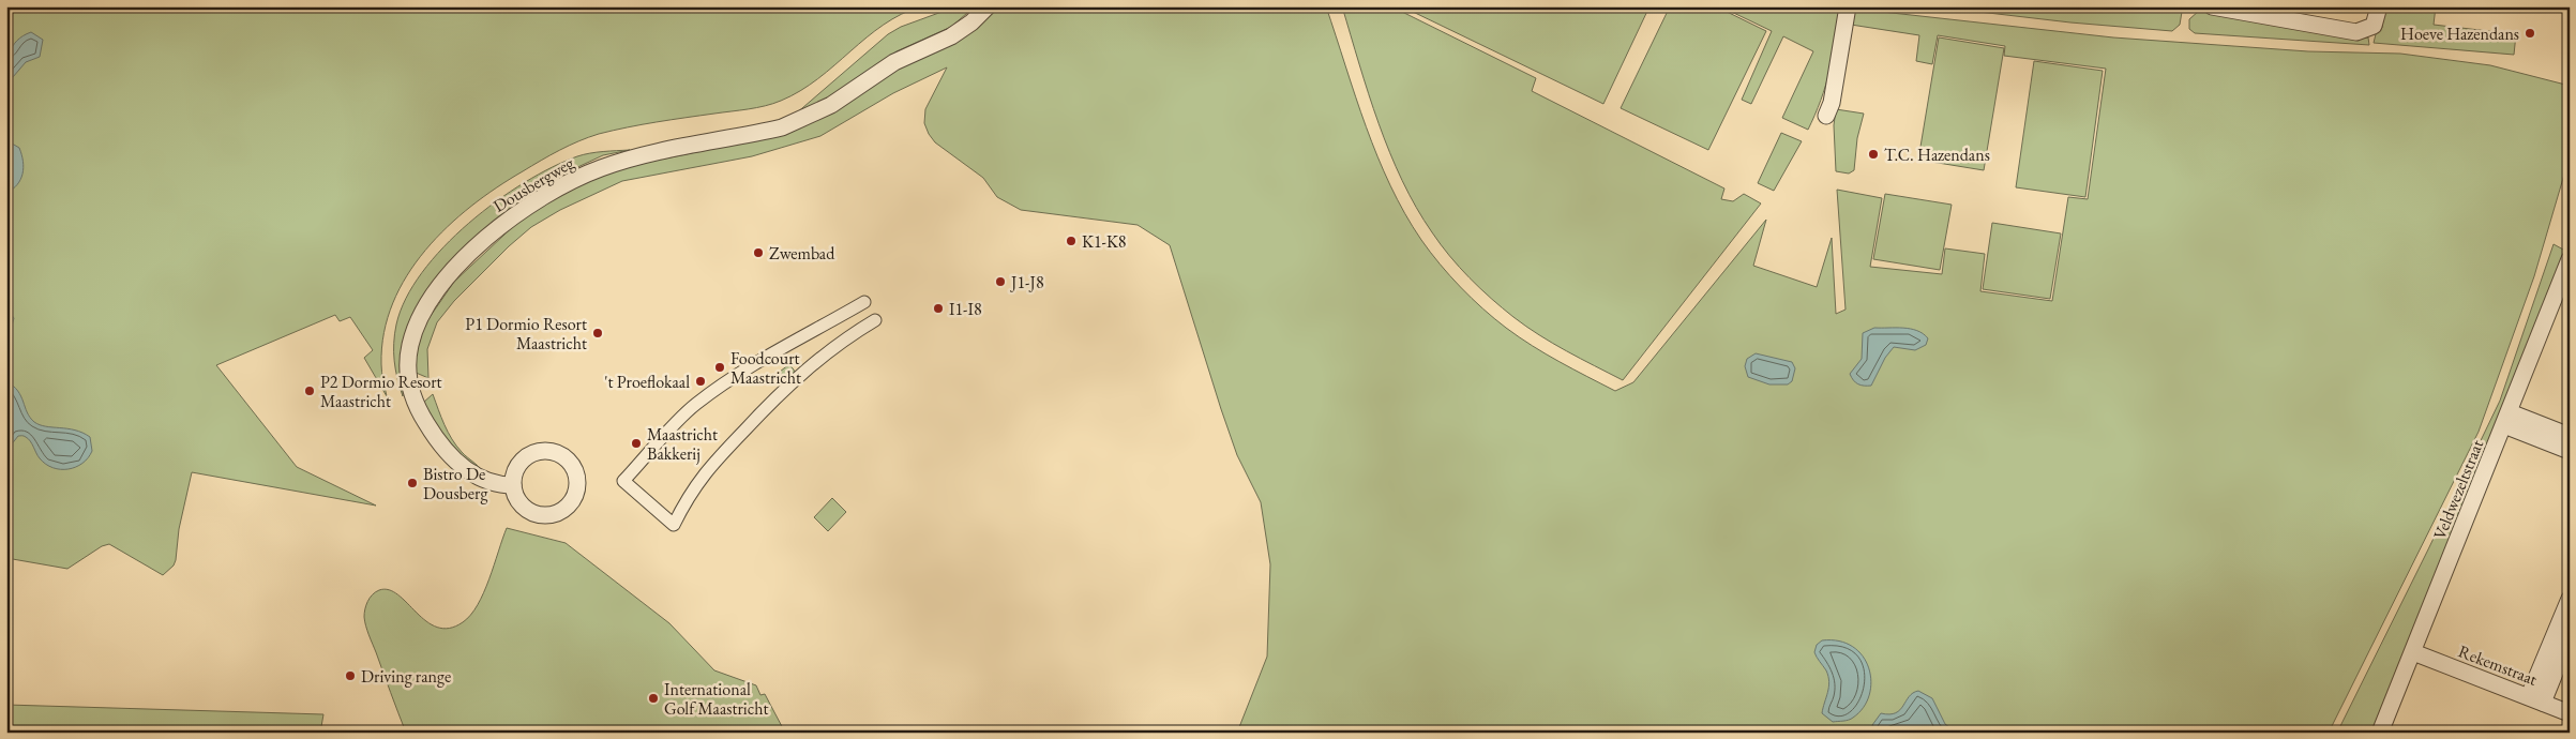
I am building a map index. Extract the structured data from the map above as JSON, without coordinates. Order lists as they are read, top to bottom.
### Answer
{
  "streets": {
    "street": ["Dousbergweg", "Veldwezeltstraat", "Rekemstraat"]
  },
  "crossings": [
    ["Veldwezeltstraat", "Rekemstraat"]
  ],
  "places": [
    "Hoeve Hazendans",
    "T.C. Hazendans",
    "K1-K8",
    "Zwembad",
    "J1-J8",
    "I1-I8",
    "P1 Dormio Resort Maastricht",
    "Foodcourt Maastricht",
    "'t Proeflokaal",
    "P2 Dormio Resort Maastricht",
    "Maastricht Bakkerij",
    "Bistro De Dousberg",
    "Driving range",
    "International Golf Maastricht"
  ]
}
